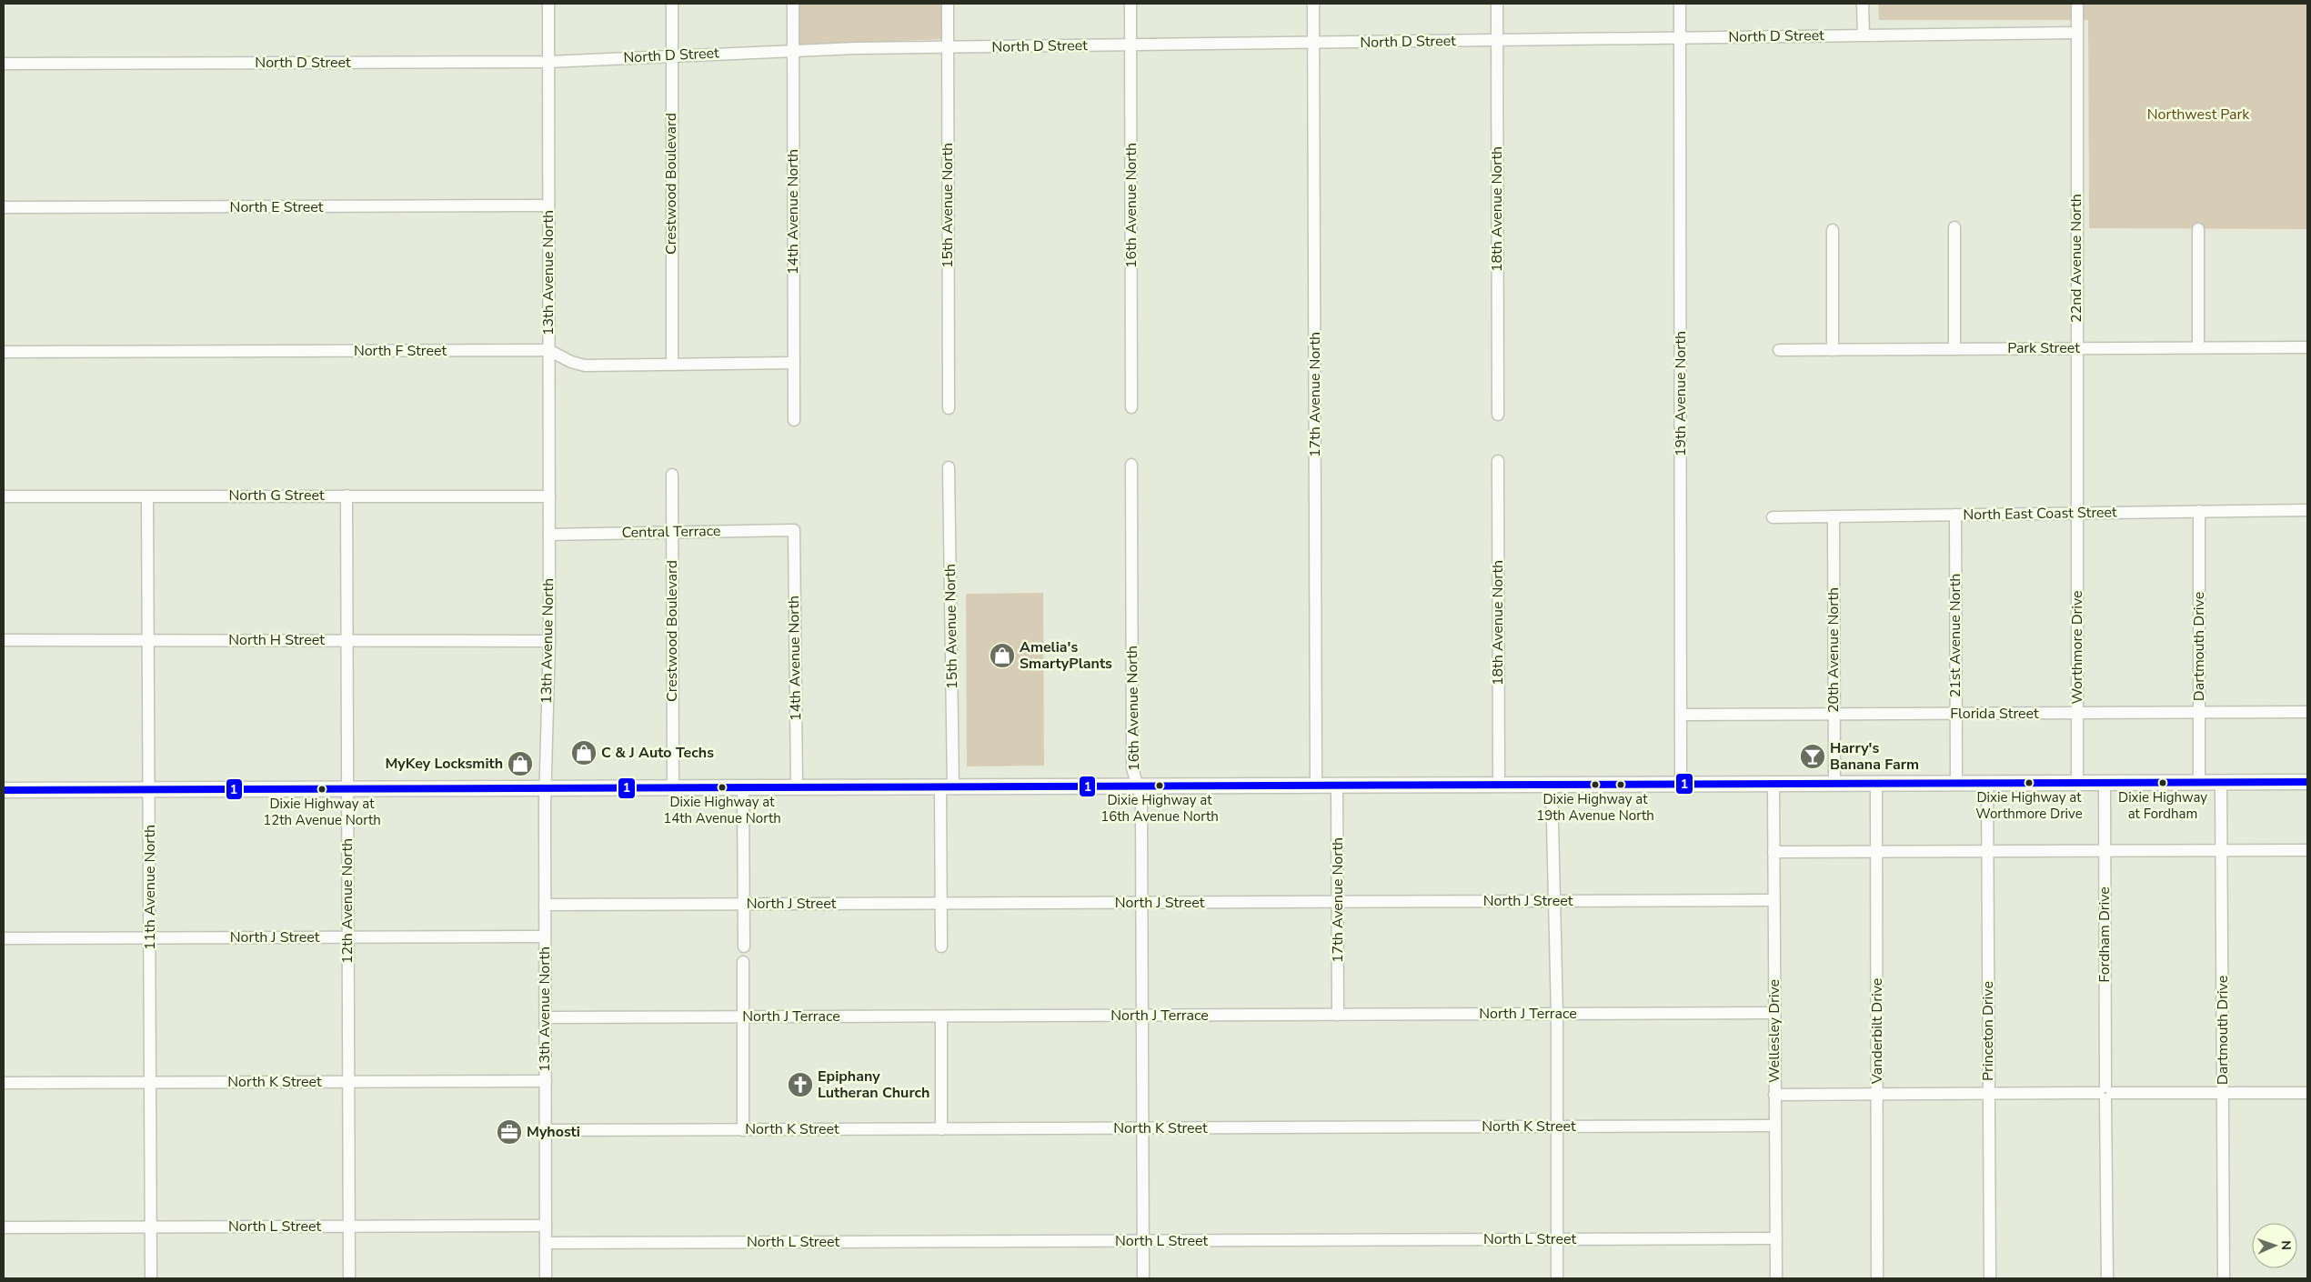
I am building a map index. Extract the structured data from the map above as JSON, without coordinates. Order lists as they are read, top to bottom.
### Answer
{
  "streets": {
    "street": [
      "North D Street",
      "Crestwood Boulevard",
      "15th Avenue North",
      "16th Avenue North",
      "North E Street",
      "18th Avenue North",
      "14th Avenue North",
      "22nd Avenue North",
      "13th Avenue North",
      "Park Street",
      "North F Street",
      "19th Avenue North",
      "17th Avenue North",
      "North G Street",
      "North East Coast Street",
      "Central Terrace",
      "21st Avenue North",
      "North H Street",
      "Dartmouth Drive",
      "Worthmore Drive",
      "20th Avenue North",
      "Florida Street",
      "11th Avenue North",
      "12th Avenue North",
      "North J Street",
      "Fordham Drive",
      "North J Terrace",
      "Wellesley Drive",
      "Vanderbilt Drive",
      "Princeton Drive",
      "North K Street",
      "North L Street"
    ]
  },
  "crossings": [
    ["North D Street", "Crestwood Boulevard"],
    ["North D Street", "15th Avenue North"],
    ["North D Street", "16th Avenue North"],
    ["North D Street", "18th Avenue North"],
    ["North D Street", "14th Avenue North"],
    ["North D Street", "22nd Avenue North"],
    ["North D Street", "13th Avenue North"],
    ["North D Street", "19th Avenue North"],
    ["North D Street", "17th Avenue North"],
    ["Crestwood Boulevard", "North F Street"],
    ["Crestwood Boulevard", "Central Terrace"],
    ["15th Avenue North", "North J Street"],
    ["16th Avenue North", "North J Street"],
    ["16th Avenue North", "North J Terrace"],
    ["16th Avenue North", "North K Street"],
    ["16th Avenue North", "North L Street"],
    ["North E Street", "13th Avenue North"],
    ["14th Avenue North", "North F Street"],
    ["14th Avenue North", "Central Terrace"],
    ["22nd Avenue North", "Park Street"],
    ["22nd Avenue North", "North East Coast Street"],
    ["22nd Avenue North", "Worthmore Drive"],
    ["13th Avenue North", "North F Street"],
    ["13th Avenue North", "North G Street"],
    ["13th Avenue North", "Central Terrace"],
    ["13th Avenue North", "North H Street"],
    ["13th Avenue North", "North J Street"],
    ["13th Avenue North", "North J Terrace"],
    ["13th Avenue North", "North K Street"],
    ["13th Avenue North", "North L Street"],
    ["19th Avenue North", "Florida Street"],
    ["17th Avenue North", "North J Street"],
    ["17th Avenue North", "North J Terrace"],
    ["North G Street", "11th Avenue North"],
    ["North G Street", "12th Avenue North"],
    ["North East Coast Street", "21st Avenue North"],
    ["North East Coast Street", "Dartmouth Drive"],
    ["North East Coast Street", "Worthmore Drive"],
    ["North East Coast Street", "20th Avenue North"],
    ["21st Avenue North", "Florida Street"],
    ["North H Street", "11th Avenue North"],
    ["North H Street", "12th Avenue North"],
    ["Dartmouth Drive", "Florida Street"],
    ["Worthmore Drive", "Florida Street"],
    ["20th Avenue North", "Florida Street"],
    ["11th Avenue North", "North J Street"],
    ["11th Avenue North", "North K Street"],
    ["11th Avenue North", "North L Street"],
    ["12th Avenue North", "North J Street"],
    ["12th Avenue North", "North K Street"],
    ["12th Avenue North", "North L Street"],
    ["North J Street", "Wellesley Drive"],
    ["North J Terrace", "Wellesley Drive"],
    ["Wellesley Drive", "North K Street"],
    ["Wellesley Drive", "North L Street"]
  ],
  "parks": ["Northwest Park"],
  "places": {
    "shop": ["Amelia's SmartyPlants", "C & J Auto Techs", "MyKey Locksmith"],
    "bar": ["Harry's Banana Farm"],
    "other": [
      "Dixie Highway at Worthmore Drive",
      "Dixie Highway at Fordham",
      "Dixie Highway at 19th Avenue North",
      "Dixie Highway at 16th Avenue North",
      "Dixie Highway at 14th Avenue North",
      "Dixie Highway at 12th Avenue North"
    ],
    "church": ["Epiphany Lutheran Church"],
    "office": ["Myhosti"]
  },
  "lines": ["transit line 1"],
  "north": "right"
}
